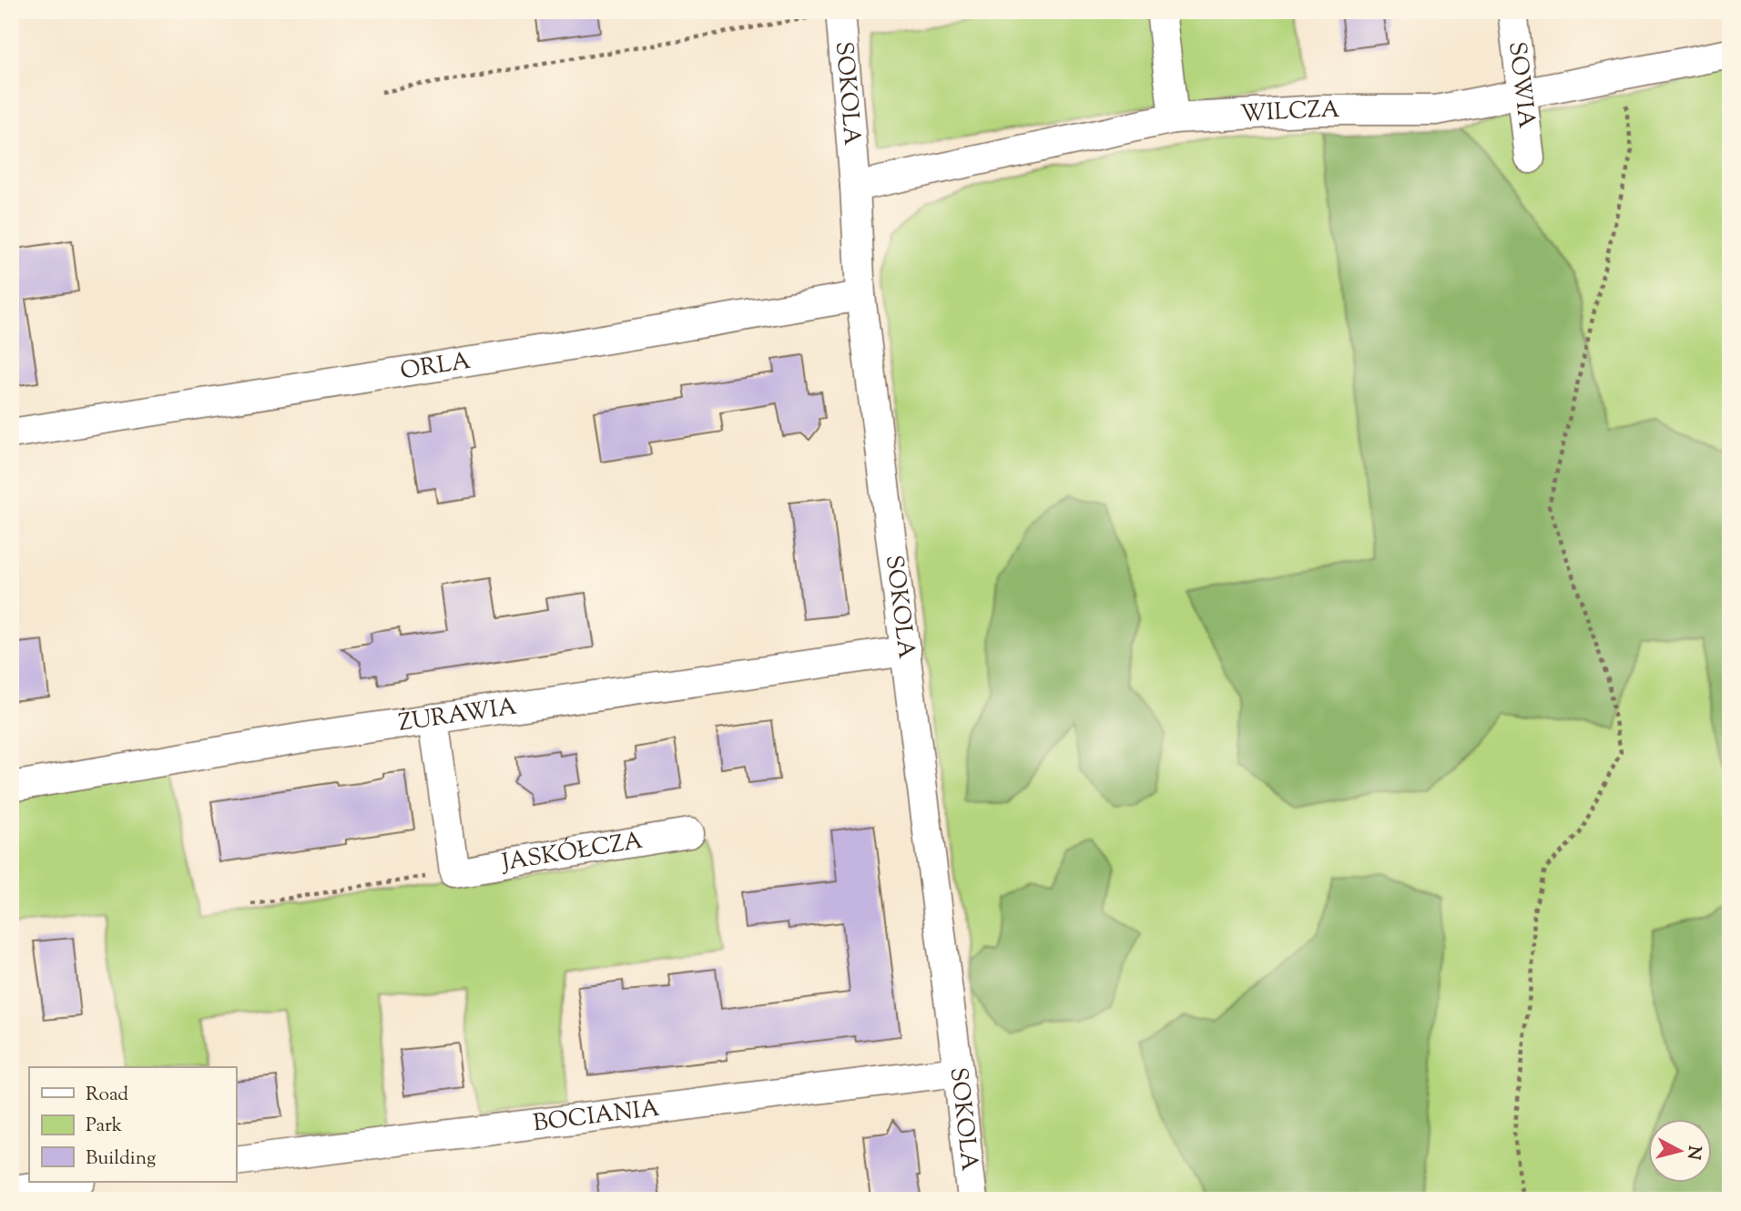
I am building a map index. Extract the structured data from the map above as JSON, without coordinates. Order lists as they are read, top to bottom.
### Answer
{
  "streets": {
    "street": [
      "SOWIA",
      "SOKOLA",
      "WILCZA",
      "ORLA",
      "ŻURAWIA",
      "JASKÓŁCZA",
      "BOCIANIA"
    ]
  },
  "crossings": [
    ["SOWIA", "WILCZA"],
    ["SOKOLA", "WILCZA"],
    ["SOKOLA", "ORLA"],
    ["SOKOLA", "ŻURAWIA"],
    ["SOKOLA", "BOCIANIA"]
  ],
  "legend": ["Road", "Park", "Building"],
  "north": "right"
}
